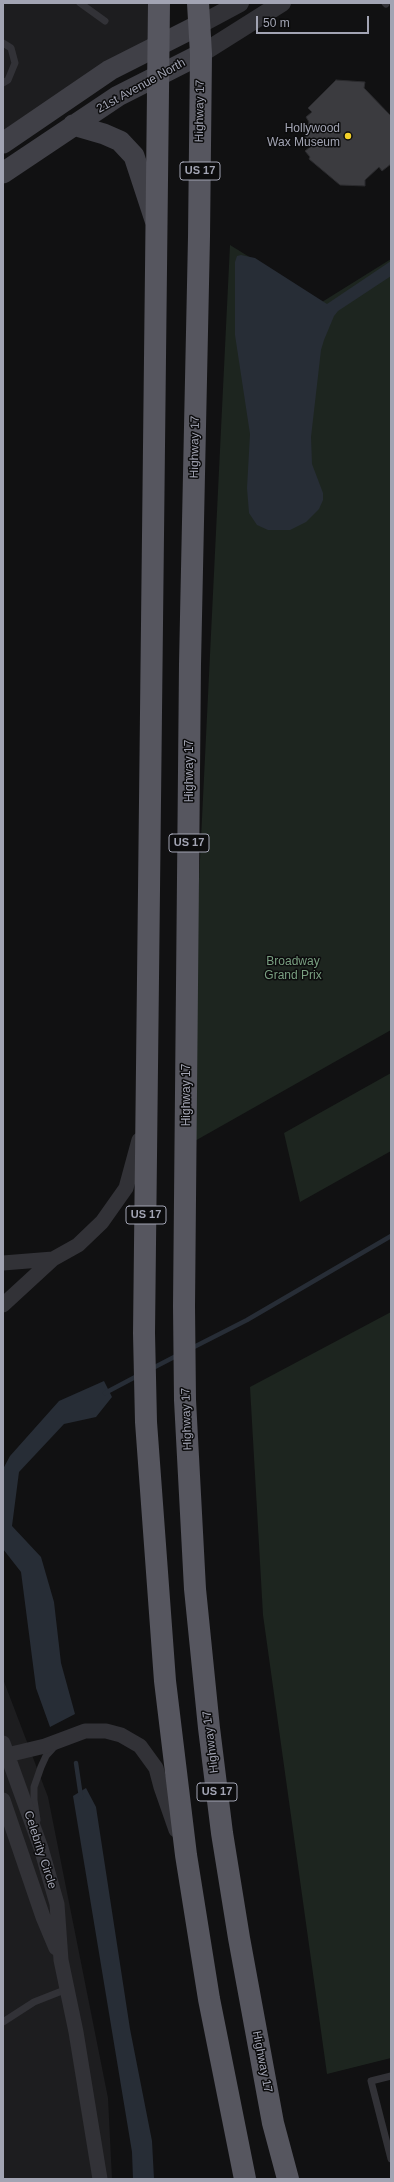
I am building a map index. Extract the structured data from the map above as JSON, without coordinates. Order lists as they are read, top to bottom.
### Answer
{
  "streets": {
    "highway": ["Highway 17", "US 17"],
    "main road": ["21st Avenue North"],
    "street": ["Celebrity Circle"]
  },
  "crossings": [
    ["21st Avenue North", "Highway 17"],
    ["21st Avenue North", "US 17"]
  ],
  "parks": ["Broadway Grand Prix"],
  "places": ["Hollywood Wax Museum"],
  "scale_bar": "50 m"
}
